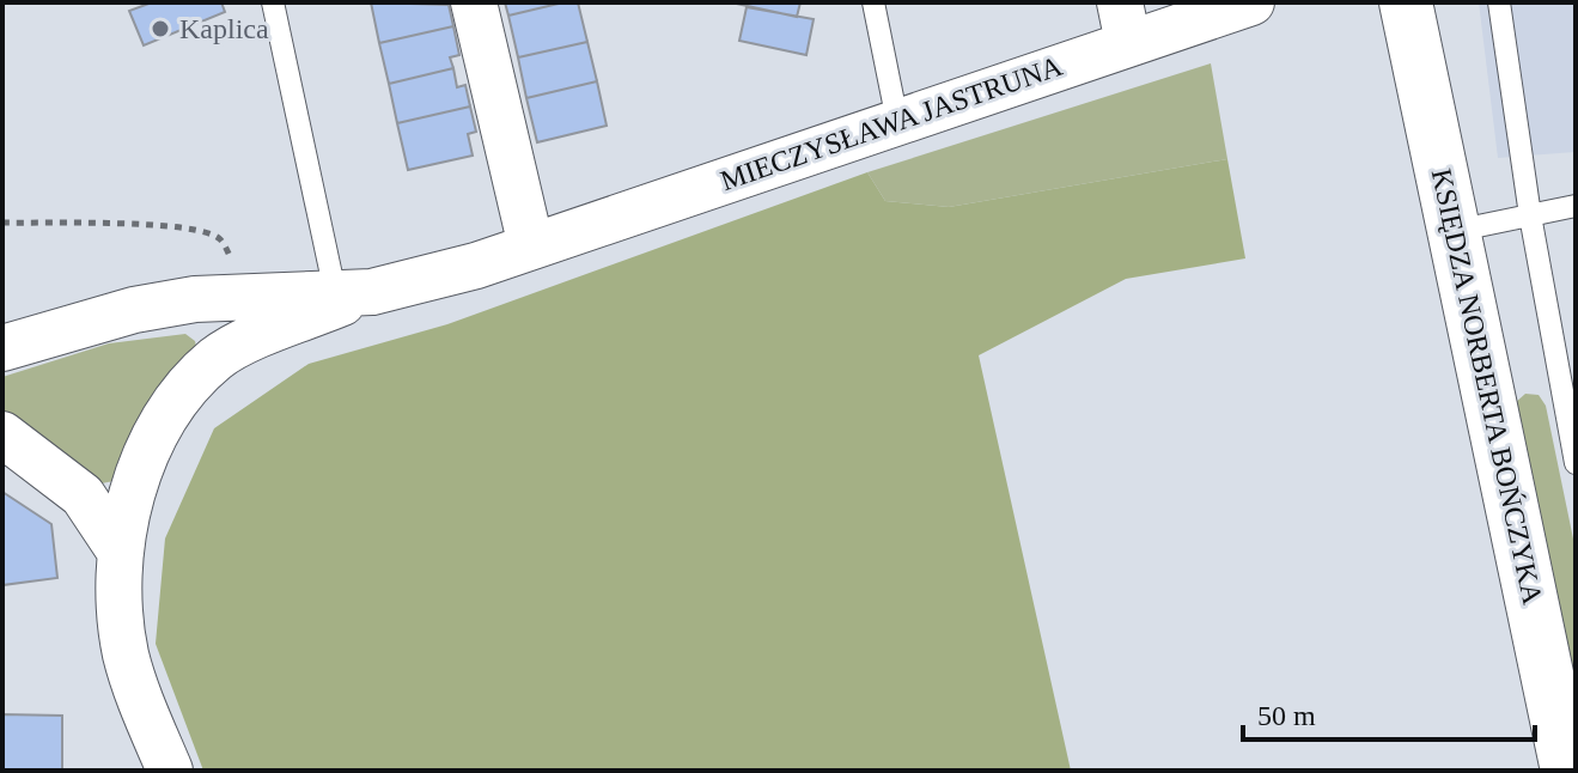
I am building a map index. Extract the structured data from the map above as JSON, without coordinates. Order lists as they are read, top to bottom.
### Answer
{
  "streets": {
    "street": ["MIECZYSŁAWA JASTRUNA", "KSIĘDZA NORBERTA BOŃCZYKA"]
  },
  "places": ["Kaplica"],
  "scale_bar": "50 m"
}
